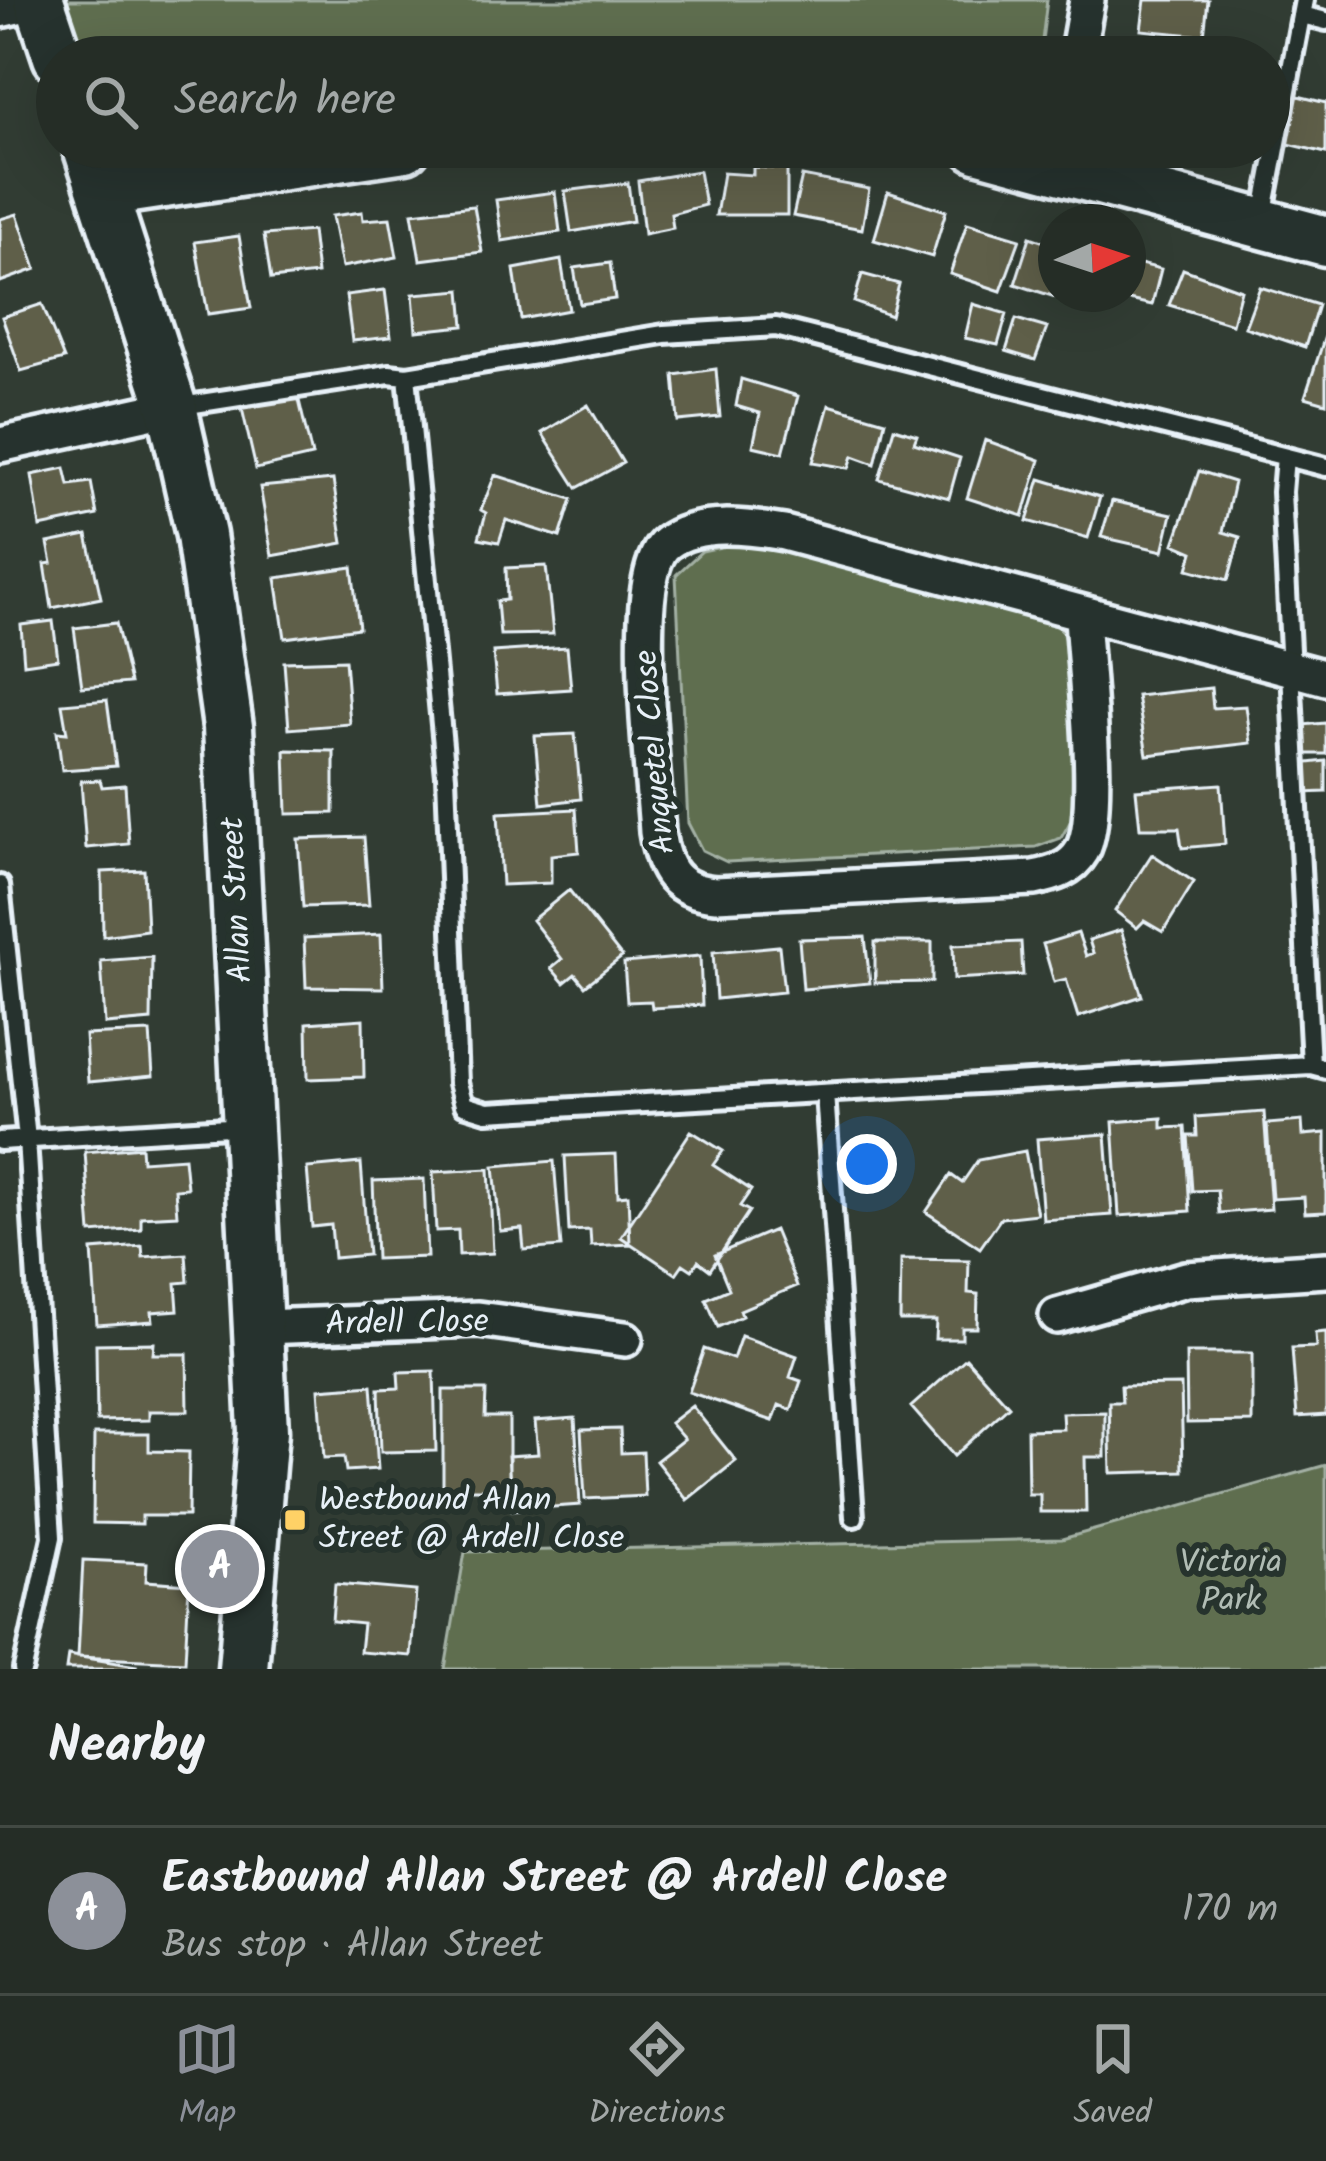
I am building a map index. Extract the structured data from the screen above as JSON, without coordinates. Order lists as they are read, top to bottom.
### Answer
{
  "streets": {
    "street": ["Anquetel Close", "Allan Street", "Ardell Close"]
  },
  "crossings": [
    ["Allan Street", "Ardell Close"]
  ],
  "parks": ["Victoria Park"],
  "places": {
    "transit": ["Westbound Allan Street @ Ardell Close"]
  },
  "north": "right",
  "page": {
    "search": "Search here",
    "pins": "A",
    "heading": "Nearby",
    "list": [
      {
        "mark": "A",
        "name": "Eastbound Allan Street @ Ardell Close",
        "note": "Bus stop · Allan Street",
        "value": "170 m"
      }
    ],
    "nav": ["Map", "Directions", "Saved"]
  }
}
